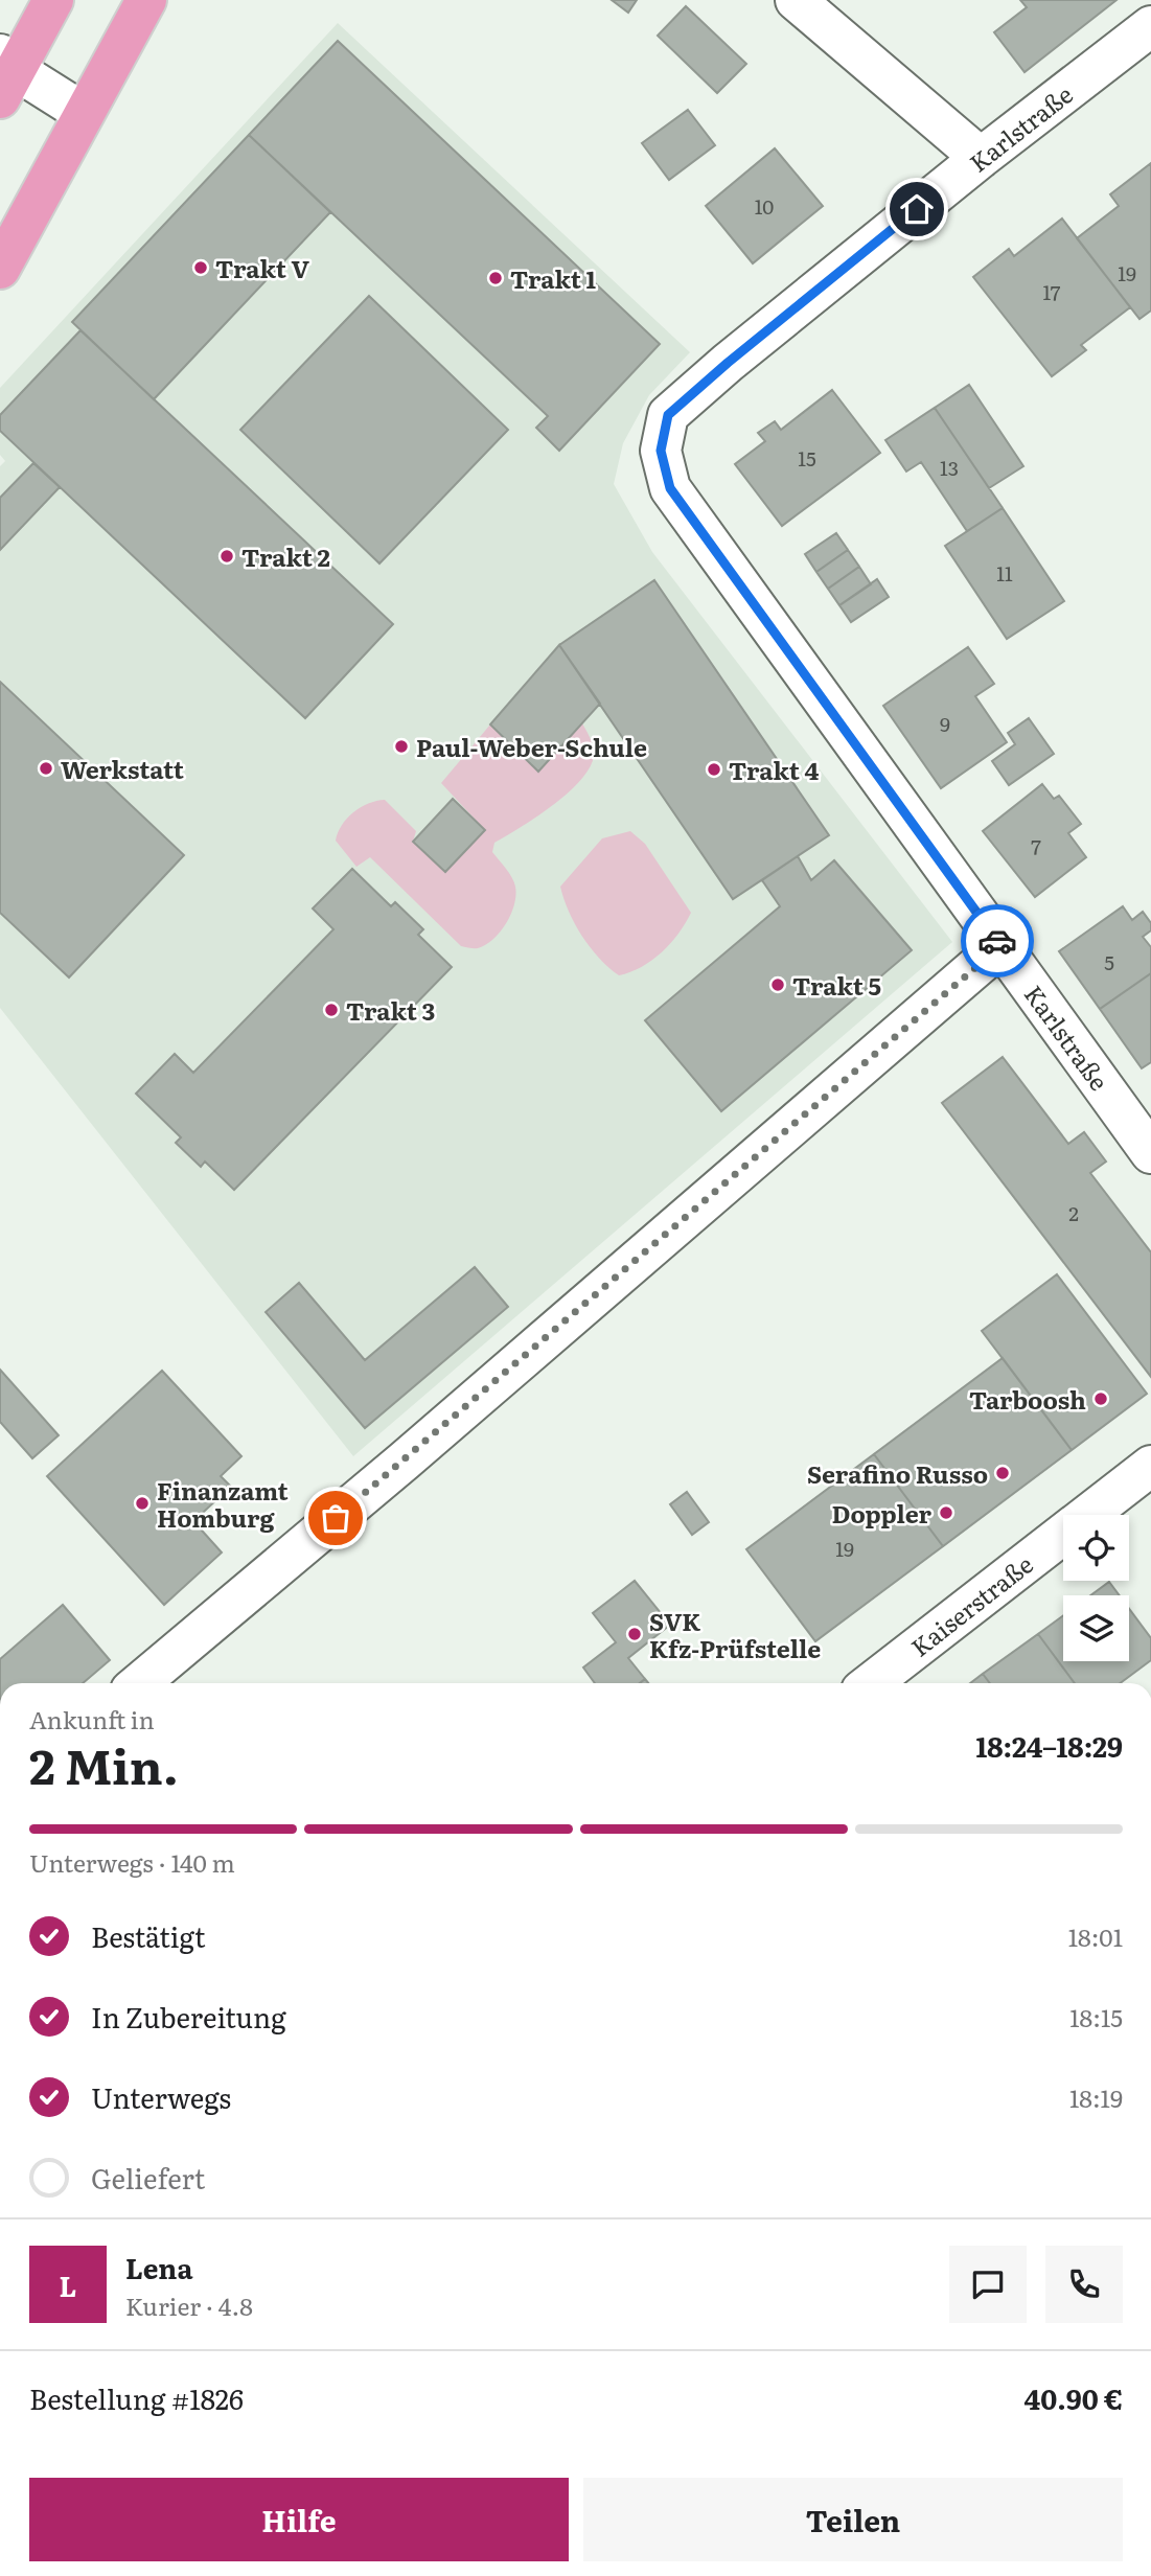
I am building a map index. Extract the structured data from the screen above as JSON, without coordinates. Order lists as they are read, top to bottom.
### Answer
{
  "streets": {
    "street": ["Karlstraße", "Kaiserstraße"]
  },
  "places": [
    "Trakt V",
    "Trakt 1",
    "Trakt 2",
    "Paul-Weber-Schule",
    "Werkstatt",
    "Trakt 4",
    "Trakt 5",
    "Trakt 3",
    "Tarboosh",
    "Serafino Russo",
    "Finanzamt Homburg",
    "Doppler",
    "SVK Kfz-Prüfstelle"
  ],
  "house_numbers": [
    "10",
    "19",
    "17",
    "15",
    "13",
    "11",
    "9",
    "7",
    "5",
    "2",
    "19"
  ],
  "page": {
    "heading": ["2 Min.", "Ankunft in", "18:24–18:29"],
    "panel": [
      "Lena",
      "Kurier · 4.8",
      "Bestellung #1826",
      "40.90 €"
    ],
    "bar": "Unterwegs · 140 m",
    "list": [
      ["Bestätigt", "18:01"],
      ["In Zubereitung", "18:15"],
      ["Unterwegs", "18:19"],
      "Geliefert"
    ],
    "round": "L",
    "buttons": ["Hilfe", "Teilen"]
  }
}
